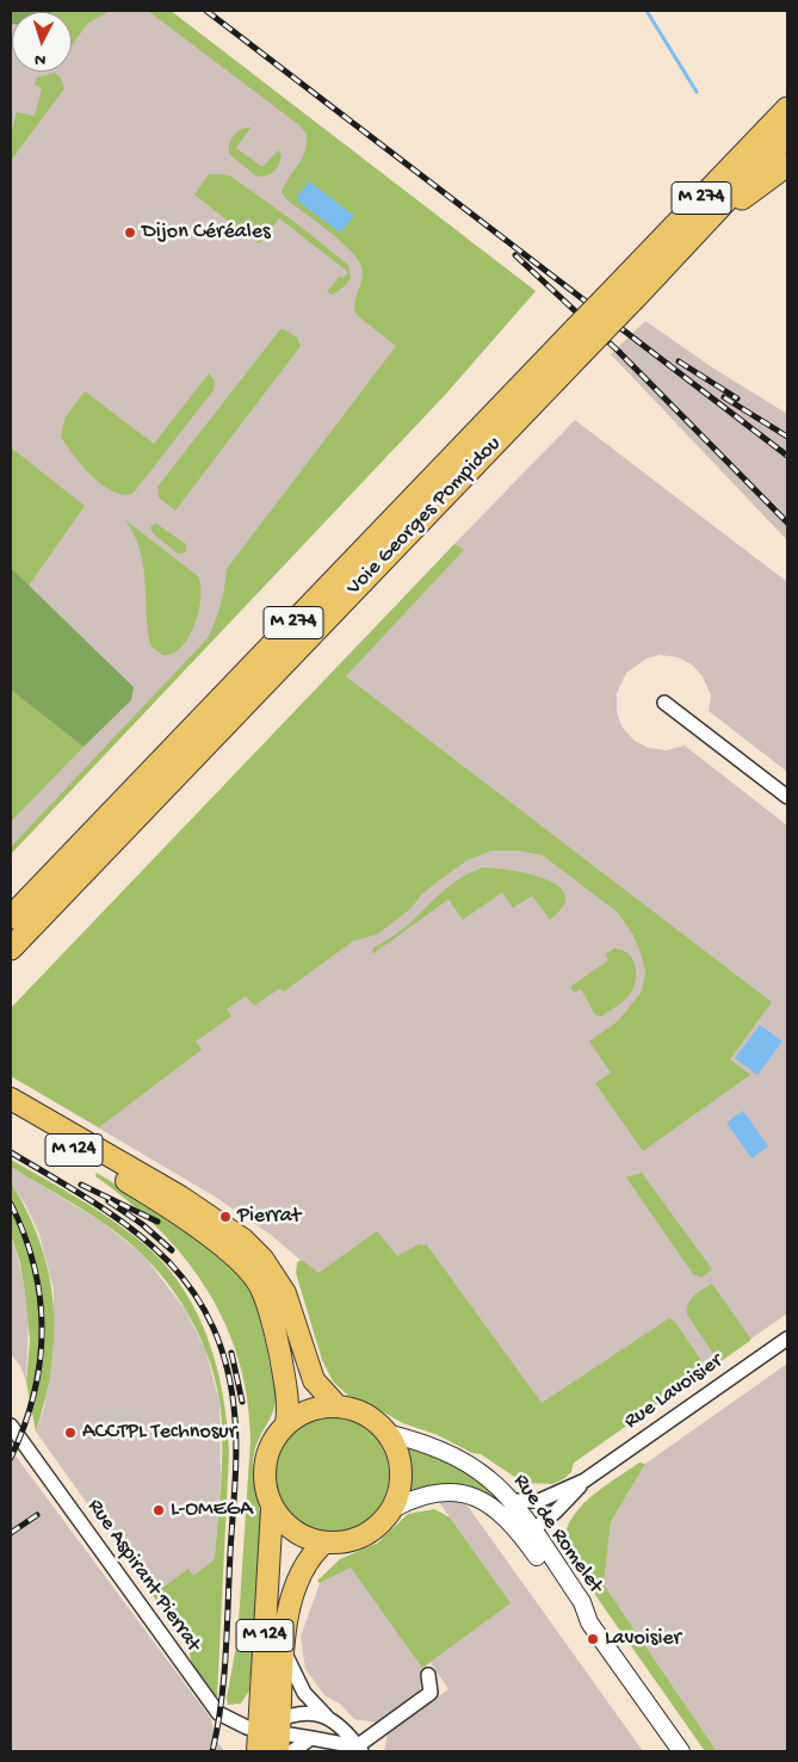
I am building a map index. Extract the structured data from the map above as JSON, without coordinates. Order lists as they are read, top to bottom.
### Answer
{
  "streets": {
    "highway": ["M 274", "Voie Georges Pompidou"],
    "main road": ["M 124"],
    "street": ["Rue Lavoisier", "Rue de Romelet", "Rue Aspirant Pierrat"]
  },
  "crossings": [
    ["M 124", "Rue de Romelet"],
    ["M 124", "Rue Aspirant Pierrat"],
    ["Rue Lavoisier", "Rue de Romelet"]
  ],
  "places": [
    "Dijon Céréales",
    "Pierrat",
    "ACCTPL Technosur",
    "L-OMEGA",
    "Lavoisier"
  ],
  "north": "bottom"
}
